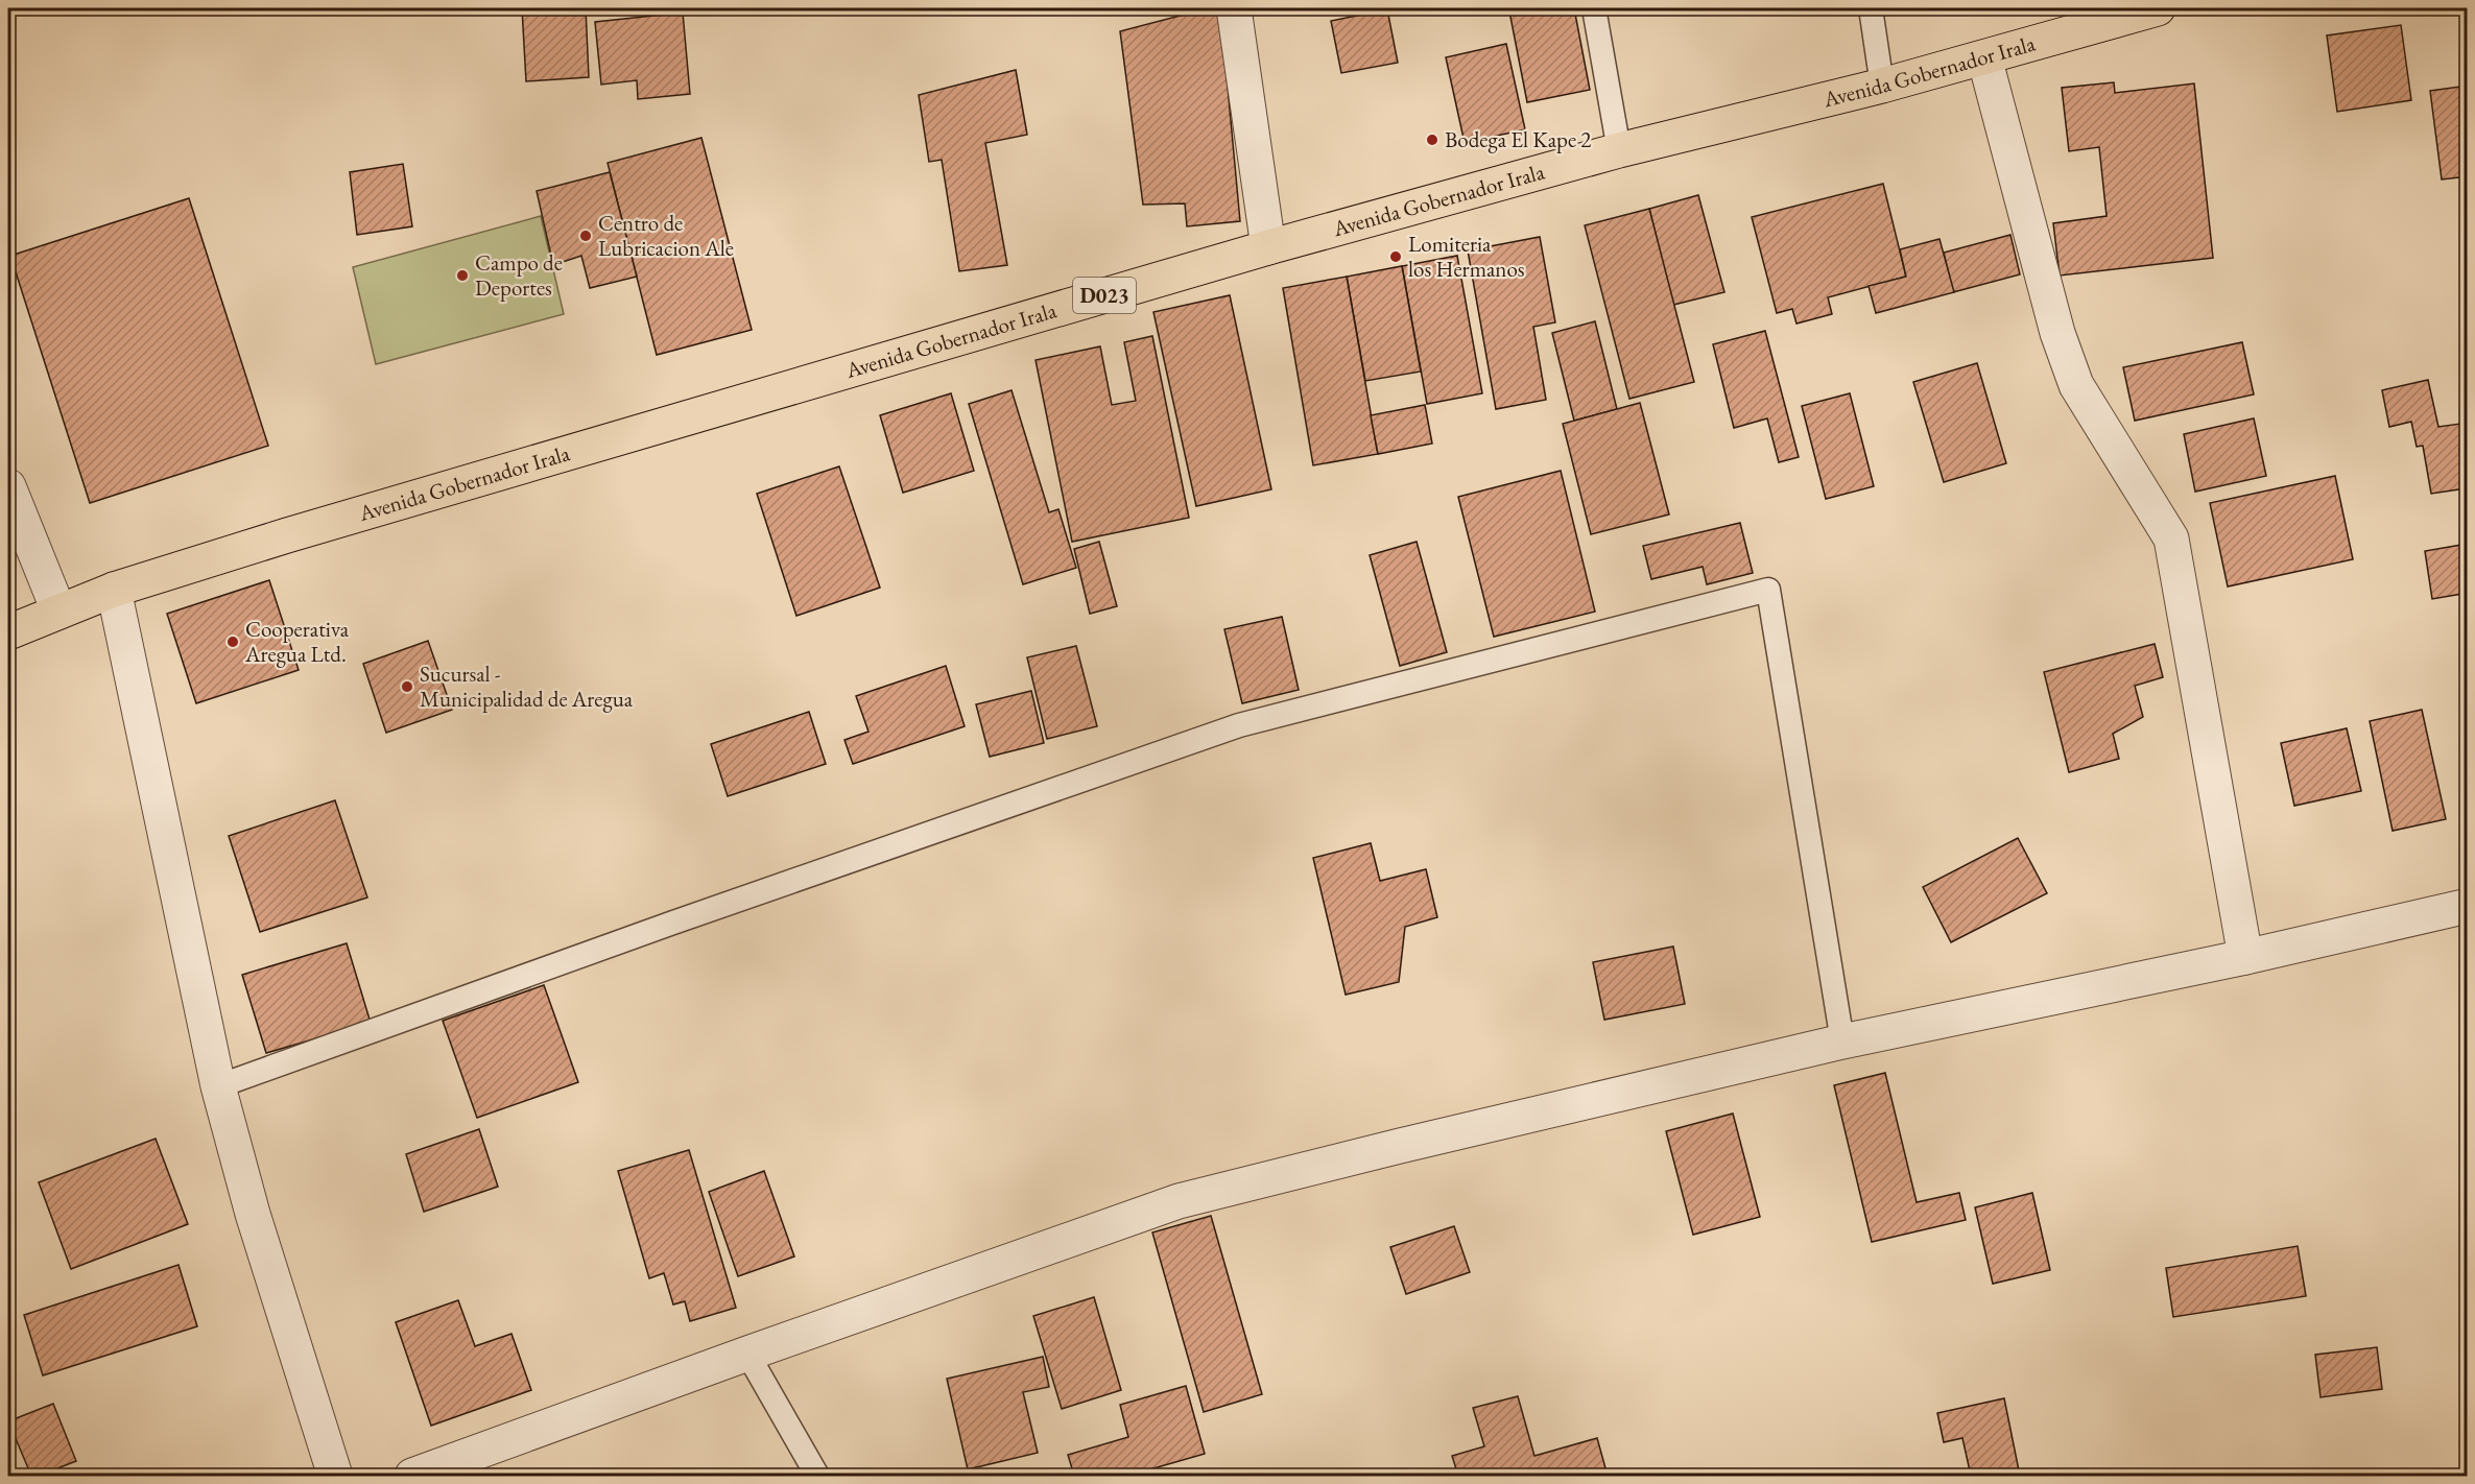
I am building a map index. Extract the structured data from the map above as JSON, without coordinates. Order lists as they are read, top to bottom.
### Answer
{
  "streets": {
    "main road": ["Avenida Gobernador Irala", "D023"]
  },
  "places": [
    "Bodega El Kape 2",
    "Centro de Lubricacion Ale",
    "Lomiteria los Hermanos",
    "Campo de Deportes",
    "Cooperativa Aregua Ltd.",
    "Sucursal - Municipalidad de Aregua"
  ]
}
